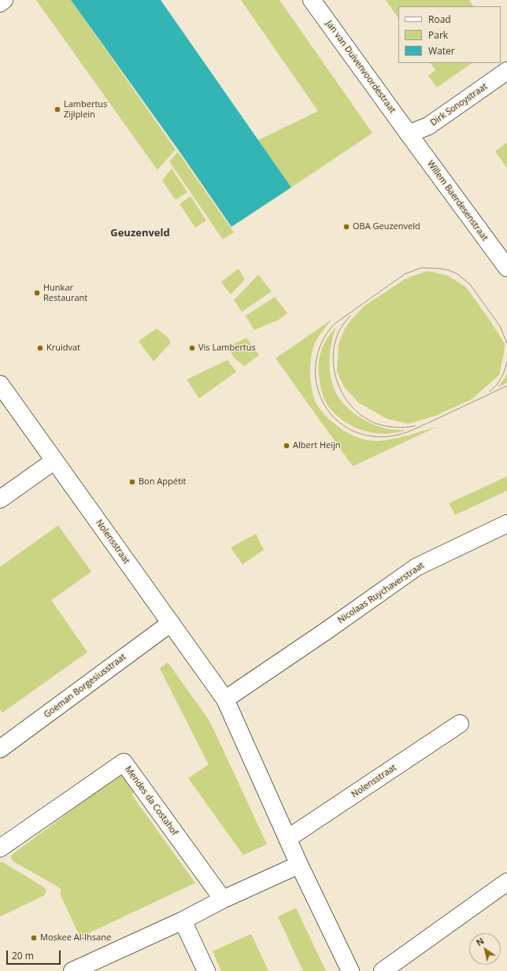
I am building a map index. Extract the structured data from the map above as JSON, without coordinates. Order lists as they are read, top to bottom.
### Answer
{
  "streets": {
    "street": [
      "Jan van Duivenvoordestraat",
      "Dirk Sonoystraat",
      "Willem Baerdesenstraat",
      "Nolensstraat",
      "Nicolaas Ruychaverstraat",
      "Goeman Borgesiusstraat",
      "Mendes da Costahof"
    ]
  },
  "crossings": [
    ["Jan van Duivenvoordestraat", "Dirk Sonoystraat"],
    ["Jan van Duivenvoordestraat", "Willem Baerdesenstraat"],
    ["Dirk Sonoystraat", "Willem Baerdesenstraat"],
    ["Nolensstraat", "Nicolaas Ruychaverstraat"],
    ["Nolensstraat", "Goeman Borgesiusstraat"]
  ],
  "districts": ["Geuzenveld"],
  "places": [
    "Lambertus Zijlplein",
    "OBA Geuzenveld",
    "Hunkar Restaurant",
    "Kruidvat",
    "Vis Lambertus",
    "Albert Heijn",
    "Bon Appétit",
    "Moskee Al-Ihsane"
  ],
  "legend": ["Road", "Park", "Water"],
  "scale_bar": "20 m",
  "north": "top left"
}
